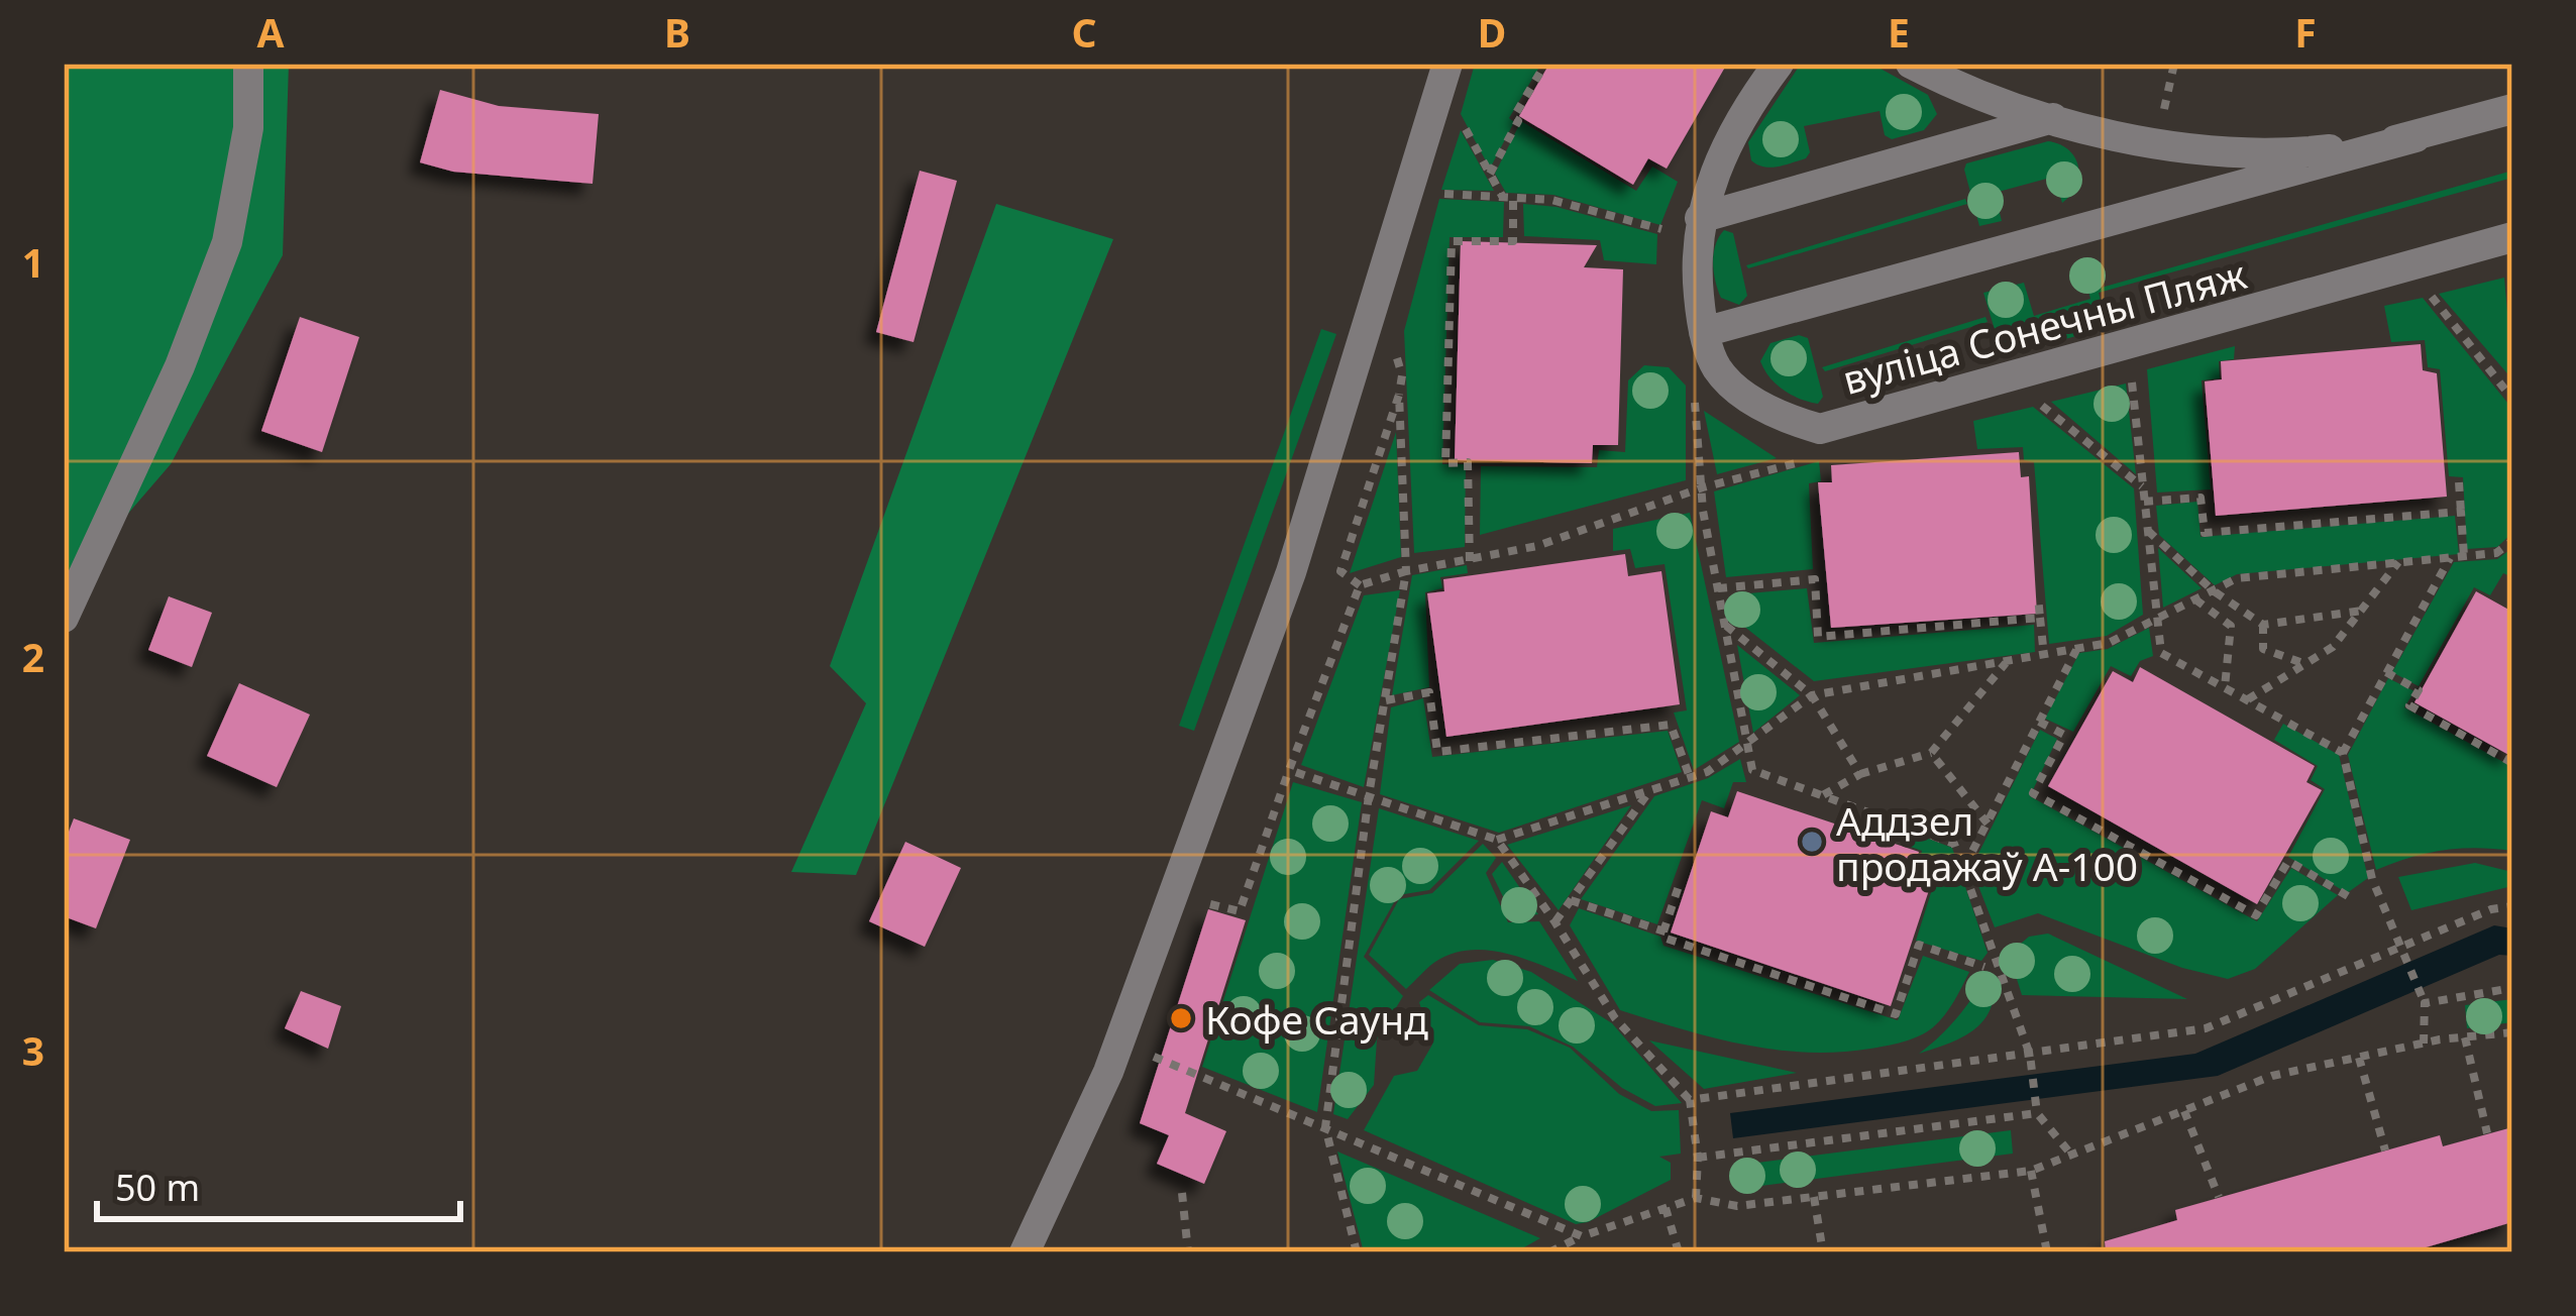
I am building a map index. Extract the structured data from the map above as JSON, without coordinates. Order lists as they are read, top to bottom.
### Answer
{
  "streets": {
    "street": ["вуліца Сонечны Пляж"]
  },
  "places": ["Аддзел продажаў А-100", "Кофе Саунд"],
  "scale_bar": "50 m",
  "grid": {
    "columns": [
      "A",
      "B",
      "C",
      "D",
      "E",
      "F"
    ],
    "rows": ["1", "2", "3"]
  }
}
